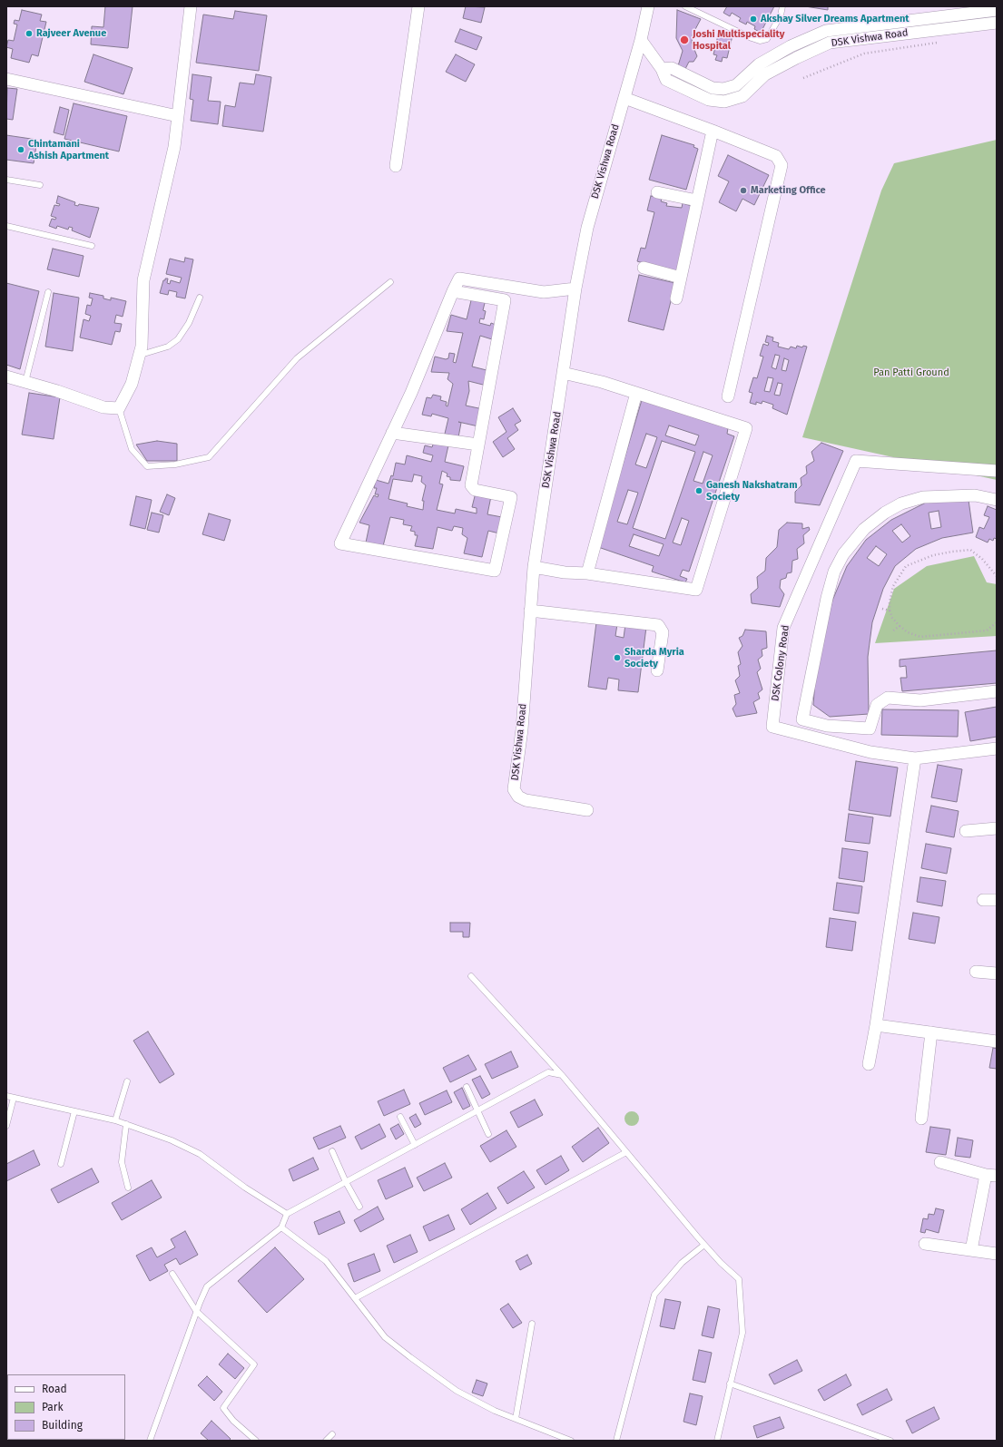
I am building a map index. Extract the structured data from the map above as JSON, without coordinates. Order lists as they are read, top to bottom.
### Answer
{
  "streets": {
    "street": ["DSK Vishwa Road", "DSK Colony Road"]
  },
  "parks": ["Pan Patti Ground"],
  "places": [
    "Akshay Silver Dreams Apartment",
    "Rajveer Avenue",
    "Joshi Multispeciality Hospital",
    "Chintamani Ashish Apartment",
    "Marketing Office",
    "Ganesh Nakshatram Society",
    "Sharda Myria Society"
  ],
  "legend": ["Road", "Park", "Building"]
}
